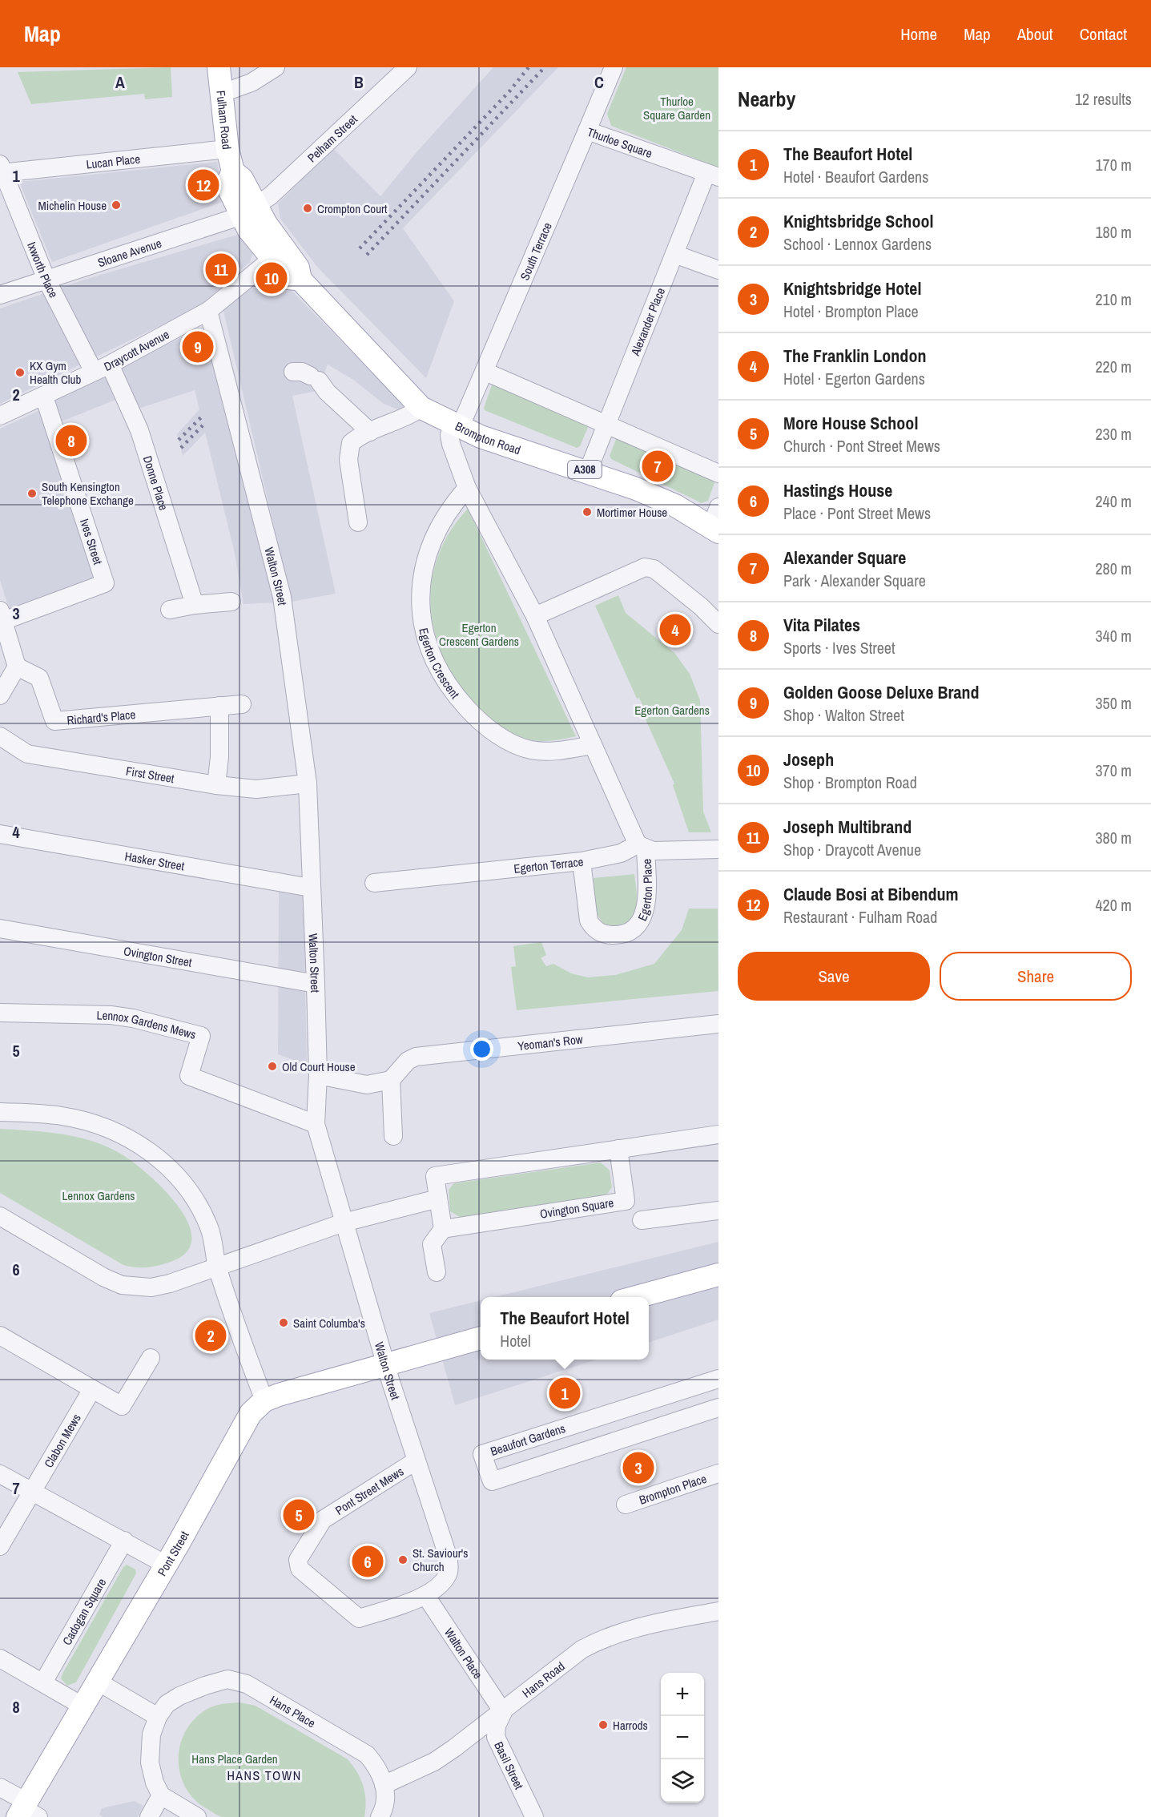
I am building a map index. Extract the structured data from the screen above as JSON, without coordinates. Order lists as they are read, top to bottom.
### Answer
{
  "streets": {
    "main road": [
      "Fulham Road",
      "Brompton Road",
      "A308",
      "Pont Street"
    ],
    "street": [
      "Pelham Street",
      "Thurloe Square",
      "Lucan Place",
      "South Terrace",
      "Sloane Avenue",
      "Ixworth Place",
      "Alexander Place",
      "Draycott Avenue",
      "Donne Place",
      "Ives Street",
      "Walton Street",
      "Egerton Crescent",
      "Richard's Place",
      "First Street",
      "Hasker Street",
      "Egerton Terrace",
      "Egerton Place",
      "Ovington Street",
      "Lennox Gardens Mews",
      "Yeoman's Row",
      "Ovington Square",
      "Beaufort Gardens",
      "Clabon Mews",
      "Brompton Place",
      "Pont Street Mews",
      "Cadogan Square",
      "Walton Place",
      "Hans Road",
      "Hans Place",
      "Basil Street"
    ]
  },
  "crossings": [
    ["Fulham Road", "Pelham Street"],
    ["Fulham Road", "Lucan Place"],
    ["Fulham Road", "Sloane Avenue"],
    ["Fulham Road", "Brompton Road"],
    ["Pelham Street", "Sloane Avenue"],
    ["Pelham Street", "Brompton Road"],
    ["Thurloe Square", "South Terrace"],
    ["Thurloe Square", "Alexander Place"],
    ["Lucan Place", "Ixworth Place"],
    ["South Terrace", "Brompton Road"],
    ["Sloane Avenue", "Ixworth Place"],
    ["Sloane Avenue", "Brompton Road"],
    ["Ixworth Place", "Draycott Avenue"],
    ["Ixworth Place", "Donne Place"],
    ["Alexander Place", "Brompton Road"],
    ["Draycott Avenue", "Brompton Road"],
    ["Draycott Avenue", "Donne Place"],
    ["Draycott Avenue", "Ives Street"],
    ["Draycott Avenue", "Walton Street"],
    ["Walton Street", "First Street"],
    ["Walton Street", "Hasker Street"],
    ["Walton Street", "Ovington Street"],
    ["Walton Street", "Lennox Gardens Mews"],
    ["Walton Street", "Pont Street Mews"],
    ["Walton Street", "Pont Street"],
    ["Walton Street", "Walton Place"],
    ["Egerton Terrace", "Egerton Place"],
    ["Pont Street Mews", "Walton Place"],
    ["Walton Place", "Hans Road"],
    ["Walton Place", "Basil Street"],
    ["Hans Road", "Hans Place"],
    ["Hans Road", "Basil Street"]
  ],
  "districts": ["HANS TOWN"],
  "parks": [
    "Thurloe Square Garden",
    "Egerton Crescent Gardens",
    "Egerton Gardens",
    "Lennox Gardens",
    "Hans Place Garden"
  ],
  "places": [
    "Michelin House",
    "Crompton Court",
    "KX Gym Health Club",
    "South Kensington Telephone Exchange",
    "Mortimer House",
    "Old Court House",
    "Saint Columba's",
    "St. Saviour's Church",
    "Harrods"
  ],
  "page": {
    "header": "Map",
    "nav": [
      "Home",
      "Map",
      "About",
      "Contact"
    ],
    "heading": ["Nearby", "12 results"],
    "list": [
      {
        "mark": "1",
        "name": "The Beaufort Hotel",
        "note": "Hotel · Beaufort Gardens",
        "value": "170 m"
      },
      {
        "mark": "2",
        "name": "Knightsbridge School",
        "note": "School · Lennox Gardens",
        "value": "180 m"
      },
      {
        "mark": "3",
        "name": "Knightsbridge Hotel",
        "note": "Hotel · Brompton Place",
        "value": "210 m"
      },
      {
        "mark": "4",
        "name": "The Franklin London",
        "note": "Hotel · Egerton Gardens",
        "value": "220 m"
      },
      {
        "mark": "5",
        "name": "More House School",
        "note": "Church · Pont Street Mews",
        "value": "230 m"
      },
      {
        "mark": "6",
        "name": "Hastings House",
        "note": "Place · Pont Street Mews",
        "value": "240 m"
      },
      {
        "mark": "7",
        "name": "Alexander Square",
        "note": "Park · Alexander Square",
        "value": "280 m"
      },
      {
        "mark": "8",
        "name": "Vita Pilates",
        "note": "Sports · Ives Street",
        "value": "340 m"
      },
      {
        "mark": "9",
        "name": "Golden Goose Deluxe Brand",
        "note": "Shop · Walton Street",
        "value": "350 m"
      },
      {
        "mark": "10",
        "name": "Joseph",
        "note": "Shop · Brompton Road",
        "value": "370 m"
      },
      {
        "mark": "11",
        "name": "Joseph Multibrand",
        "note": "Shop · Draycott Avenue",
        "value": "380 m"
      },
      {
        "mark": "12",
        "name": "Claude Bosi at Bibendum",
        "note": "Restaurant · Fulham Road",
        "value": "420 m"
      }
    ],
    "pins": [
      "12",
      "11",
      "10",
      "9",
      "8",
      "7",
      "4",
      "2",
      "1",
      "3",
      "5",
      "6"
    ],
    "buttons": ["Save", "Share"],
    "popup": ["The Beaufort Hotel", "Hotel"],
    "map_buttons": ["+", "−"]
  },
  "grid": {
    "columns": ["A", "B", "C"],
    "rows": [
      "1",
      "2",
      "3",
      "4",
      "5",
      "6",
      "7",
      "8"
    ]
  }
}
